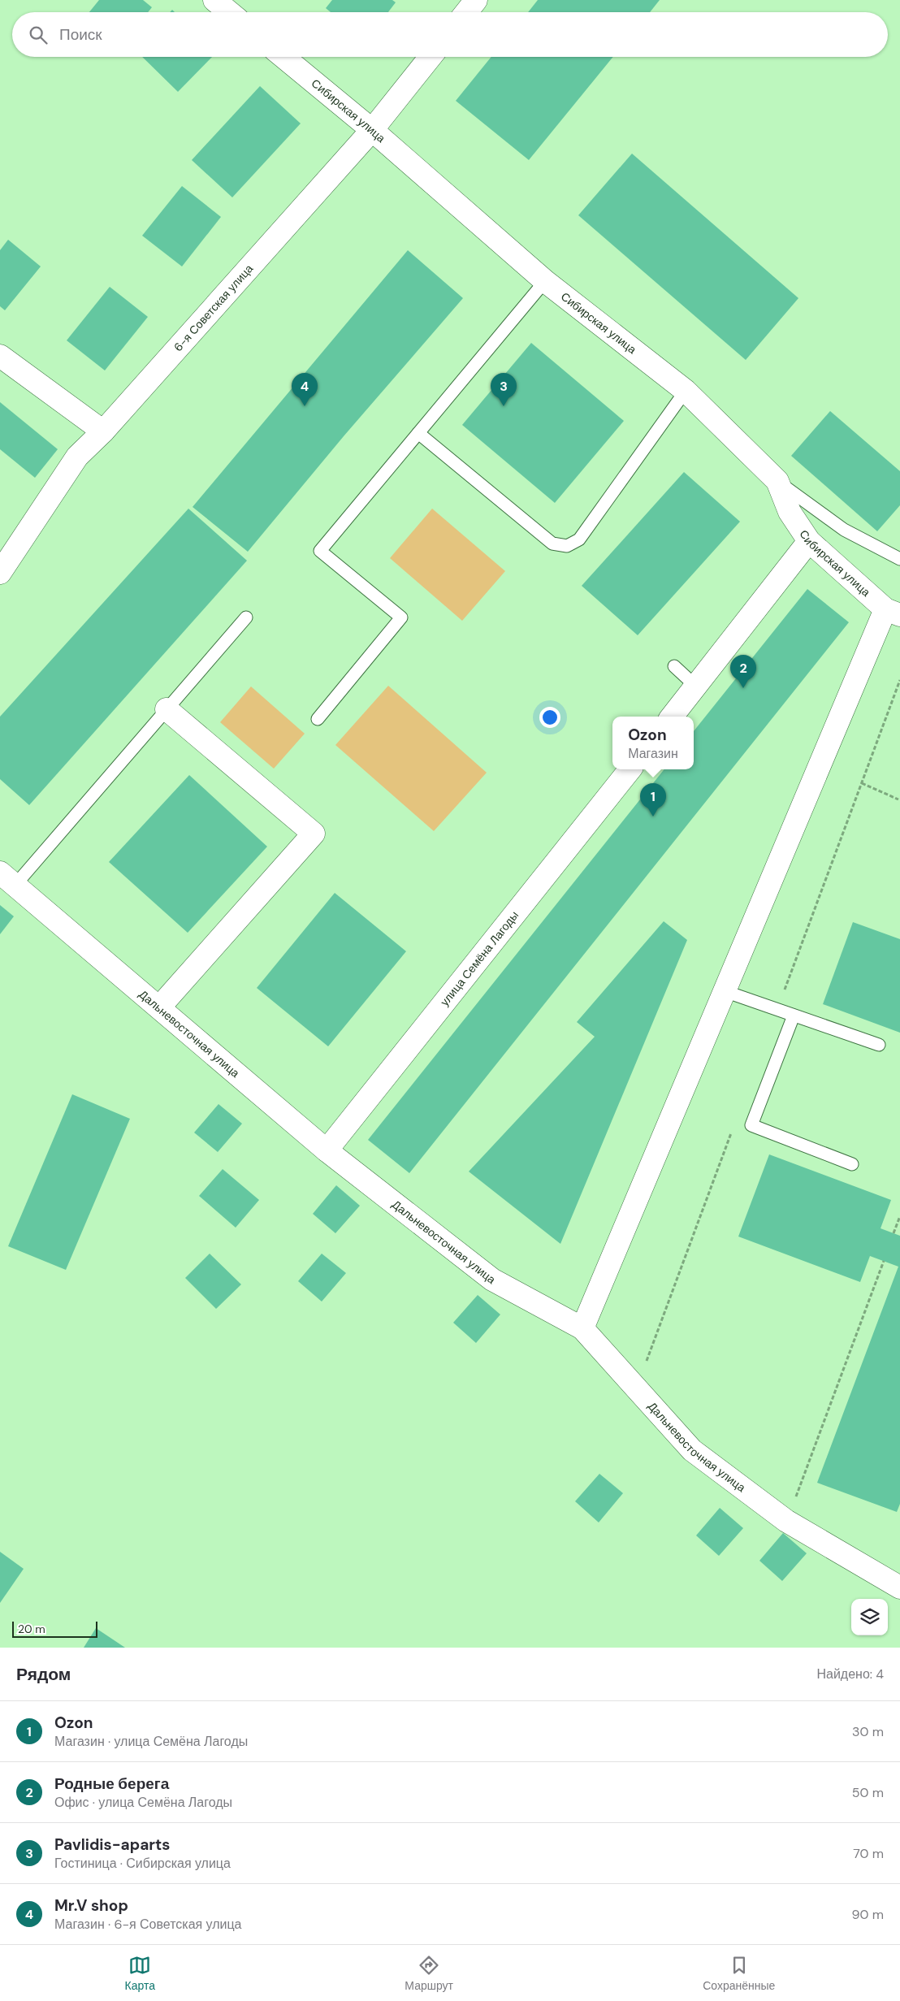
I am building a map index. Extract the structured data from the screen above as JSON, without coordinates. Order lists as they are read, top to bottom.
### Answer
{
  "streets": {
    "street": [
      "Сибирская улица",
      "6-я Советская улица",
      "улица Семёна Лагоды",
      "Дальневосточная улица"
    ]
  },
  "crossings": [
    ["Сибирская улица", "6-я Советская улица"],
    ["улица Семёна Лагоды", "Дальневосточная улица"]
  ],
  "scale_bar": "20 m",
  "page": {
    "search": "Поиск",
    "pins": [
      "3",
      "4",
      "2",
      "1"
    ],
    "popup": ["Ozon", "Магазин"],
    "scale": "20 m",
    "heading": ["Рядом", "Найдено: 4"],
    "list": [
      {
        "mark": "1",
        "name": "Ozon",
        "note": "Магазин · улица Семёна Лагоды",
        "value": "30 m"
      },
      {
        "mark": "2",
        "name": "Родные берега",
        "note": "Офис · улица Семёна Лагоды",
        "value": "50 m"
      },
      {
        "mark": "3",
        "name": "Pavlidis-aparts",
        "note": "Гостиница · Сибирская улица",
        "value": "70 m"
      },
      {
        "mark": "4",
        "name": "Mr.V shop",
        "note": "Магазин · 6-я Советская улица",
        "value": "90 m"
      }
    ],
    "nav": ["Карта", "Маршрут", "Сохранённые"]
  }
}
